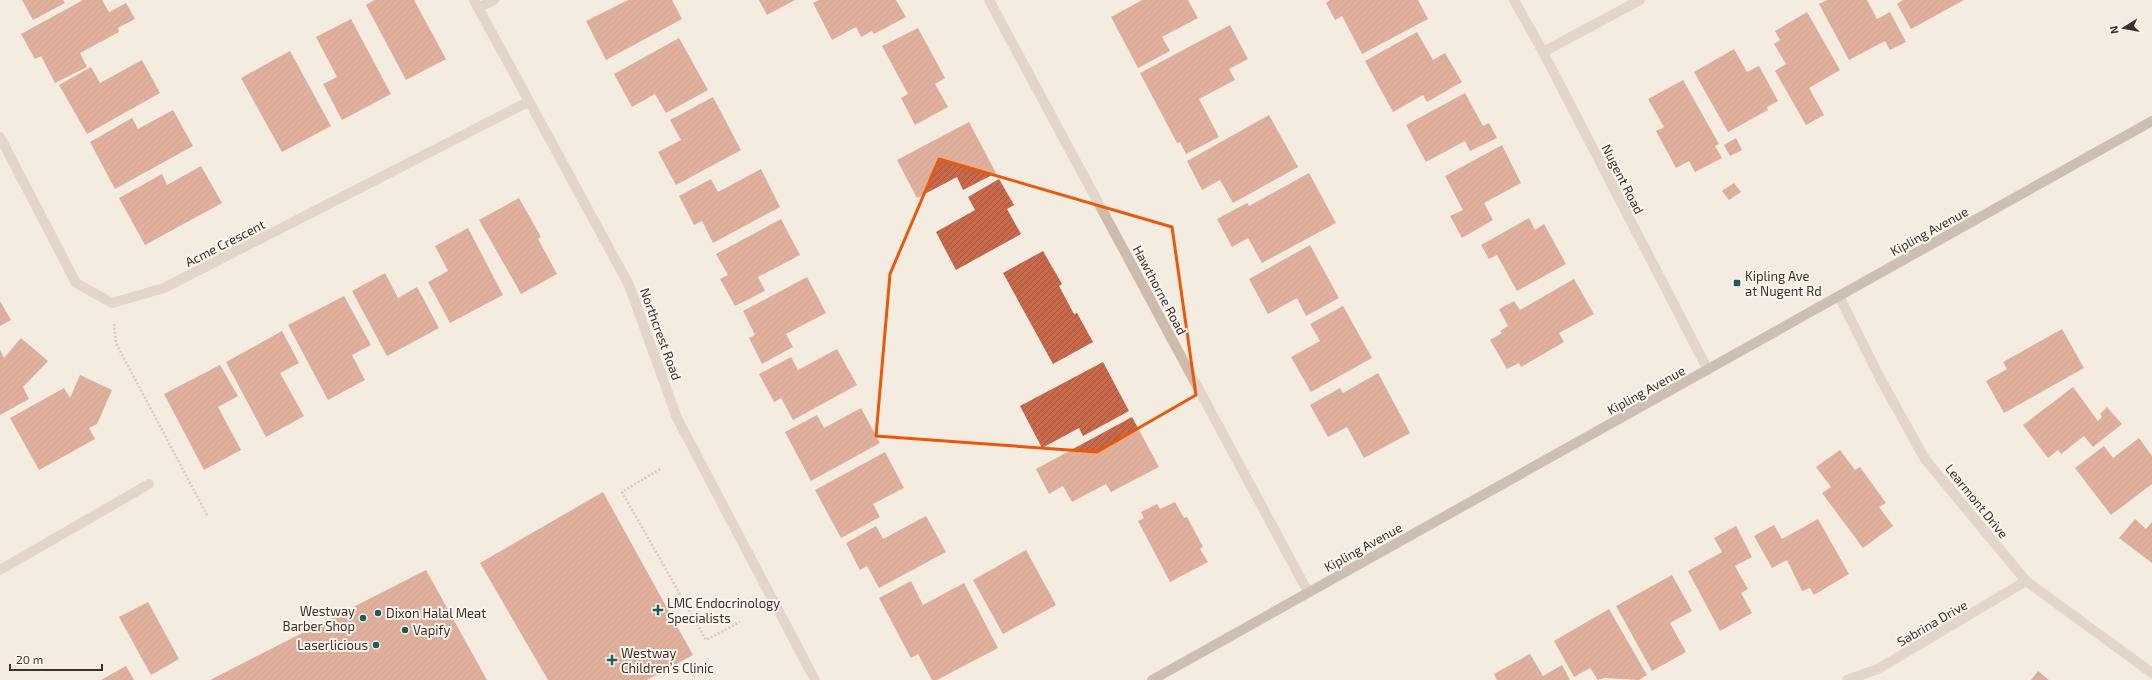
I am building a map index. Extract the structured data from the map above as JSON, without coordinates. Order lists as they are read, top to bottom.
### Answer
{
  "streets": {
    "main road": ["Kipling Avenue"],
    "street": [
      "Nugent Road",
      "Acme Crescent",
      "Hawthorne Road",
      "Northcrest Road",
      "Learmont Drive",
      "Sabrina Drive"
    ]
  },
  "crossings": [
    ["Nugent Road", "Kipling Avenue"],
    ["Kipling Avenue", "Hawthorne Road"],
    ["Kipling Avenue", "Learmont Drive"],
    ["Acme Crescent", "Northcrest Road"],
    ["Learmont Drive", "Sabrina Drive"]
  ],
  "places": {
    "transit": ["Kipling Ave at Nugent Rd"],
    "health": ["LMC Endocrinology Specialists", "Westway Children’s Clinic"],
    "other": [
      "Dixon Halal Meat",
      "Westway Barber Shop",
      "Vapify",
      "Laserlicious"
    ]
  },
  "scale_bar": "20 m",
  "north": "left"
}
